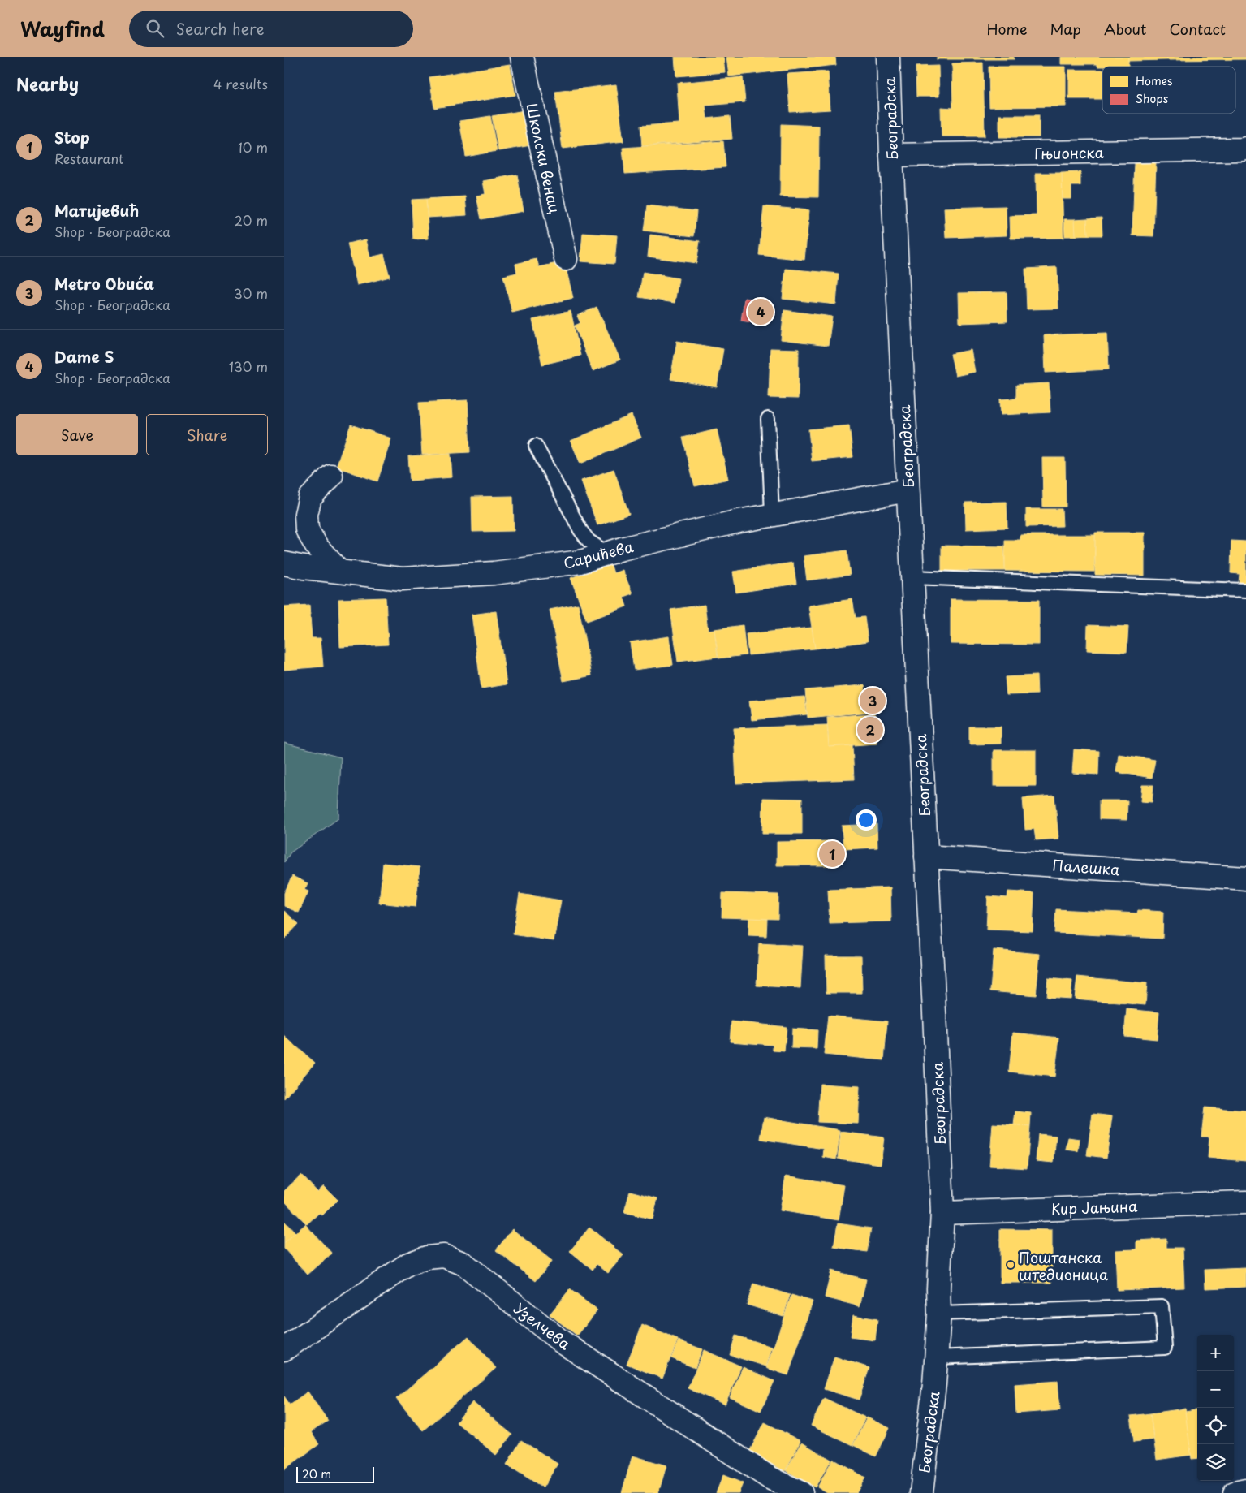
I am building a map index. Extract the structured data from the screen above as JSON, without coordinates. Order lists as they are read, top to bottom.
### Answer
{
  "streets": {
    "street": [
      "Београдска",
      "Гњионска",
      "Школски венац",
      "Сарићева",
      "Палешка",
      "Кир Јањина",
      "Узелчева"
    ]
  },
  "crossings": [
    ["Београдска", "Гњионска"],
    ["Београдска", "Сарићева"],
    ["Београдска", "Палешка"],
    ["Београдска", "Кир Јањина"]
  ],
  "places": ["Поштанска штедионица"],
  "legend": ["Homes", "Shops"],
  "scale_bar": "20 m",
  "page": {
    "header": "Wayfind",
    "search": "Search here",
    "nav": [
      "Home",
      "Map",
      "About",
      "Contact"
    ],
    "heading": ["Nearby", "4 results"],
    "list": [
      {
        "mark": "1",
        "name": "Stop",
        "note": "Restaurant",
        "value": "10 m"
      },
      {
        "mark": "2",
        "name": "Матијевић",
        "note": "Shop · Београдска",
        "value": "20 m"
      },
      {
        "mark": "3",
        "name": "Metro Obuća",
        "note": "Shop · Београдска",
        "value": "30 m"
      },
      {
        "mark": "4",
        "name": "Dame S",
        "note": "Shop · Београдска",
        "value": "130 m"
      }
    ],
    "pins": [
      "4",
      "3",
      "2",
      "1"
    ],
    "buttons": ["Save", "Share"],
    "map_buttons": ["+", "−"],
    "scale": "20 m"
  }
}
